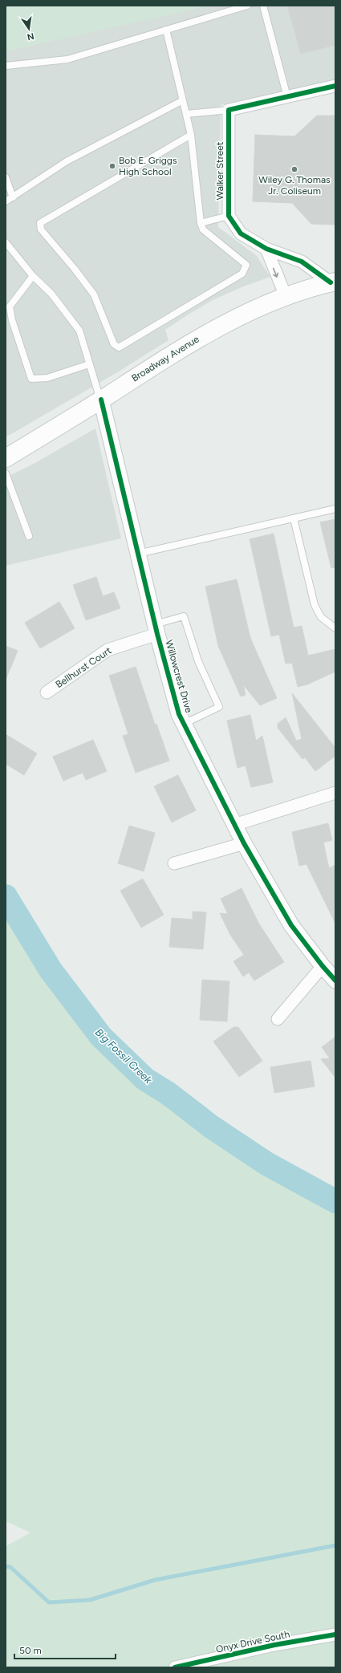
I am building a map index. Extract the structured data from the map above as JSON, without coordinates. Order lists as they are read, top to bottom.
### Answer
{
  "streets": {
    "main road": ["Broadway Avenue"],
    "street": [
      "Walker Street",
      "Bellhurst Court",
      "Willowcrest Drive",
      "Onyx Drive South"
    ]
  },
  "crossings": [
    ["Broadway Avenue", "Willowcrest Drive"],
    ["Bellhurst Court", "Willowcrest Drive"]
  ],
  "water": ["Big Fossil Creek"],
  "places": ["Bob E. Griggs High School", "Wiley G. Thomas Jr. Coliseum"],
  "scale_bar": "50 m",
  "north": "bottom"
}
